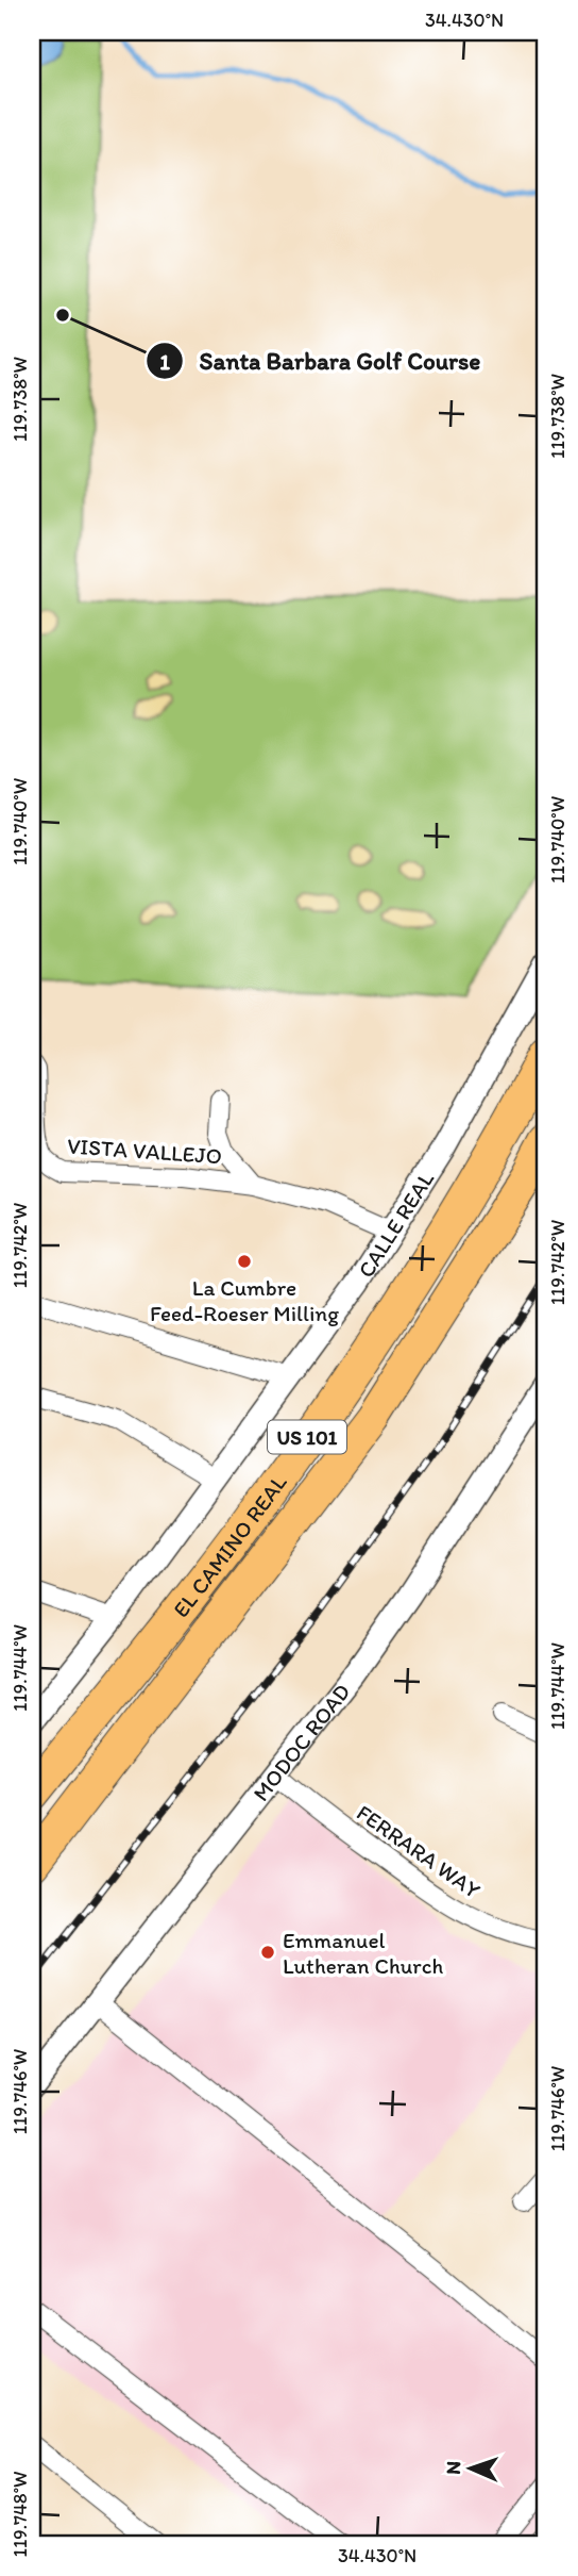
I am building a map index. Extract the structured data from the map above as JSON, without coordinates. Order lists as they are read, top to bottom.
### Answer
{
  "streets": {
    "highway": ["US 101", "EL CAMINO REAL"],
    "street": [
      "VISTA VALLEJO",
      "CALLE REAL",
      "MODOC ROAD",
      "FERRARA WAY"
    ]
  },
  "crossings": [
    ["VISTA VALLEJO", "CALLE REAL"],
    ["MODOC ROAD", "FERRARA WAY"]
  ],
  "places": ["Santa Barbara Golf Course", "La Cumbre Feed-Roeser Milling", "Emmanuel Lutheran Church"],
  "north": "left",
  "coordinates": [
    "34.430°N",
    "119.738°W",
    "119.740°W",
    "119.742°W",
    "119.744°W",
    "119.746°W",
    "119.748°W"
  ]
}
